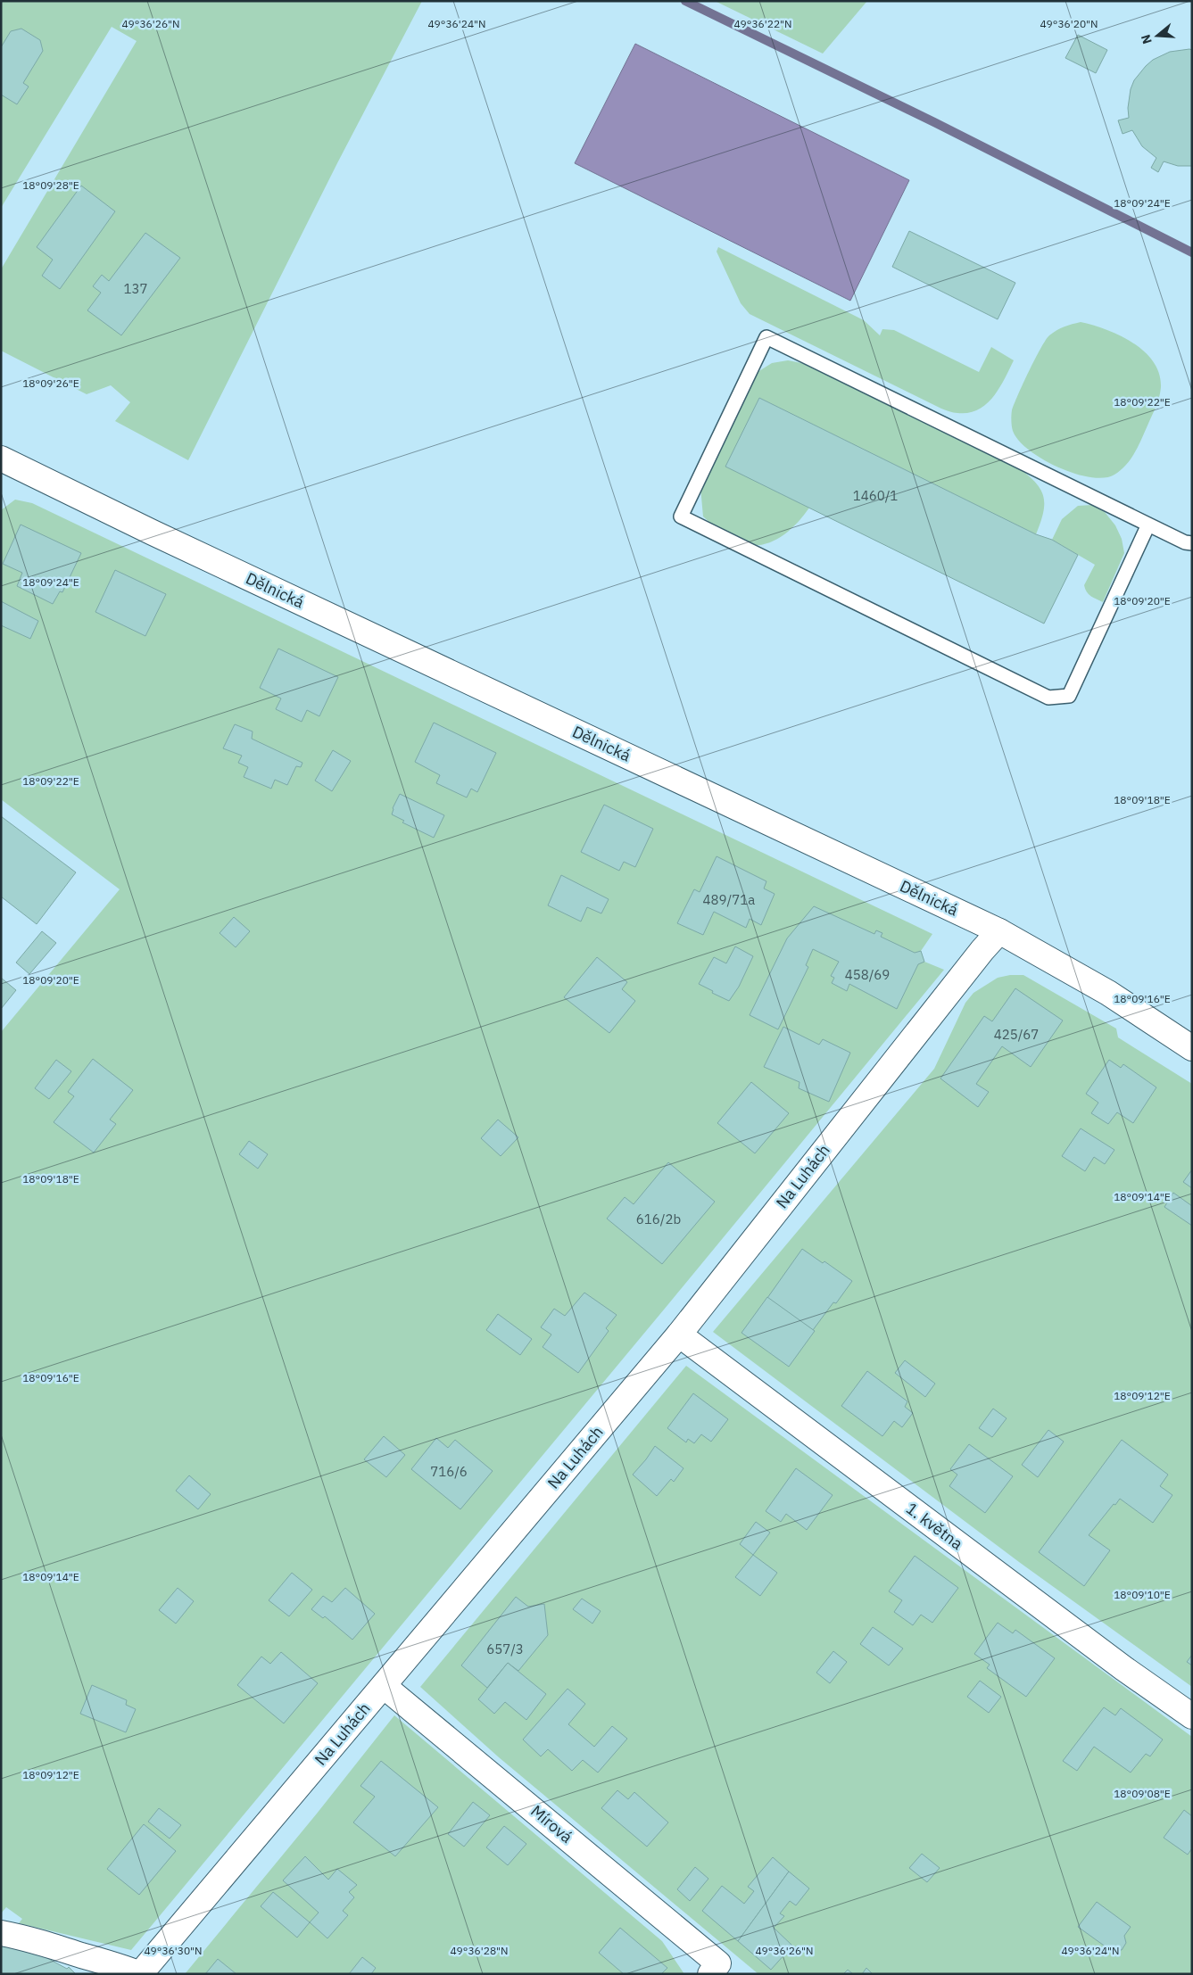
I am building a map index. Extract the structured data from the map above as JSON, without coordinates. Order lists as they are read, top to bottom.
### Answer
{
  "streets": {
    "street": [
      "Dělnická",
      "Na Luhách",
      "1. května",
      "Mírová"
    ]
  },
  "crossings": [
    ["Dělnická", "Na Luhách"],
    ["Na Luhách", "1. května"],
    ["Na Luhách", "Mírová"]
  ],
  "house_numbers": [
    "137",
    "1460/1",
    "489/71a",
    "458/69",
    "425/67",
    "616/2b",
    "716/6",
    "657/3"
  ],
  "north": "left",
  "coordinates": [
    "49°36'26\"N",
    "49°36'24\"N",
    "49°36'22\"N",
    "49°36'20\"N",
    "18°09'28\"E",
    "18°09'24\"E",
    "18°09'26\"E",
    "18°09'22\"E",
    "18°09'20\"E",
    "18°09'18\"E",
    "18°09'16\"E",
    "18°09'14\"E",
    "18°09'12\"E",
    "18°09'10\"E",
    "18°09'08\"E",
    "49°36'30\"N",
    "49°36'28\"N"
  ]
}
